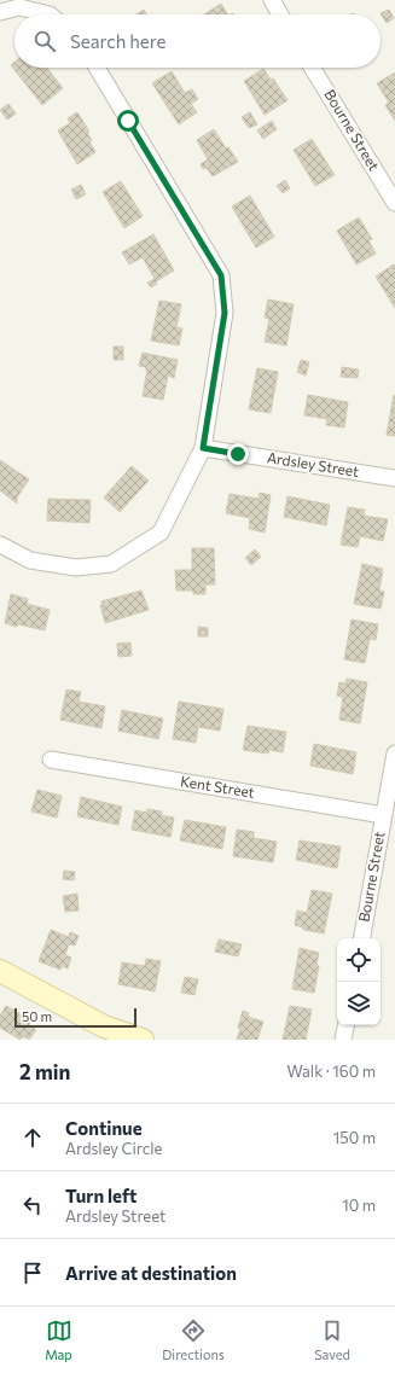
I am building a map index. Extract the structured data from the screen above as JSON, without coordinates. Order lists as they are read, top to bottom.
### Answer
{
  "streets": {
    "street": ["Bourne Street", "Ardsley Street", "Kent Street"]
  },
  "crossings": [
    ["Bourne Street", "Kent Street"]
  ],
  "scale_bar": "50 m",
  "page": {
    "search": "Search here",
    "scale": "50 m",
    "heading": ["2 min", "Walk · 160 m"],
    "list": [
      ["Continue", "Ardsley Circle", "150 m"],
      ["Turn left", "Ardsley Street", "10 m"],
      "Arrive at destination"
    ],
    "nav": ["Map", "Directions", "Saved"]
  }
}
